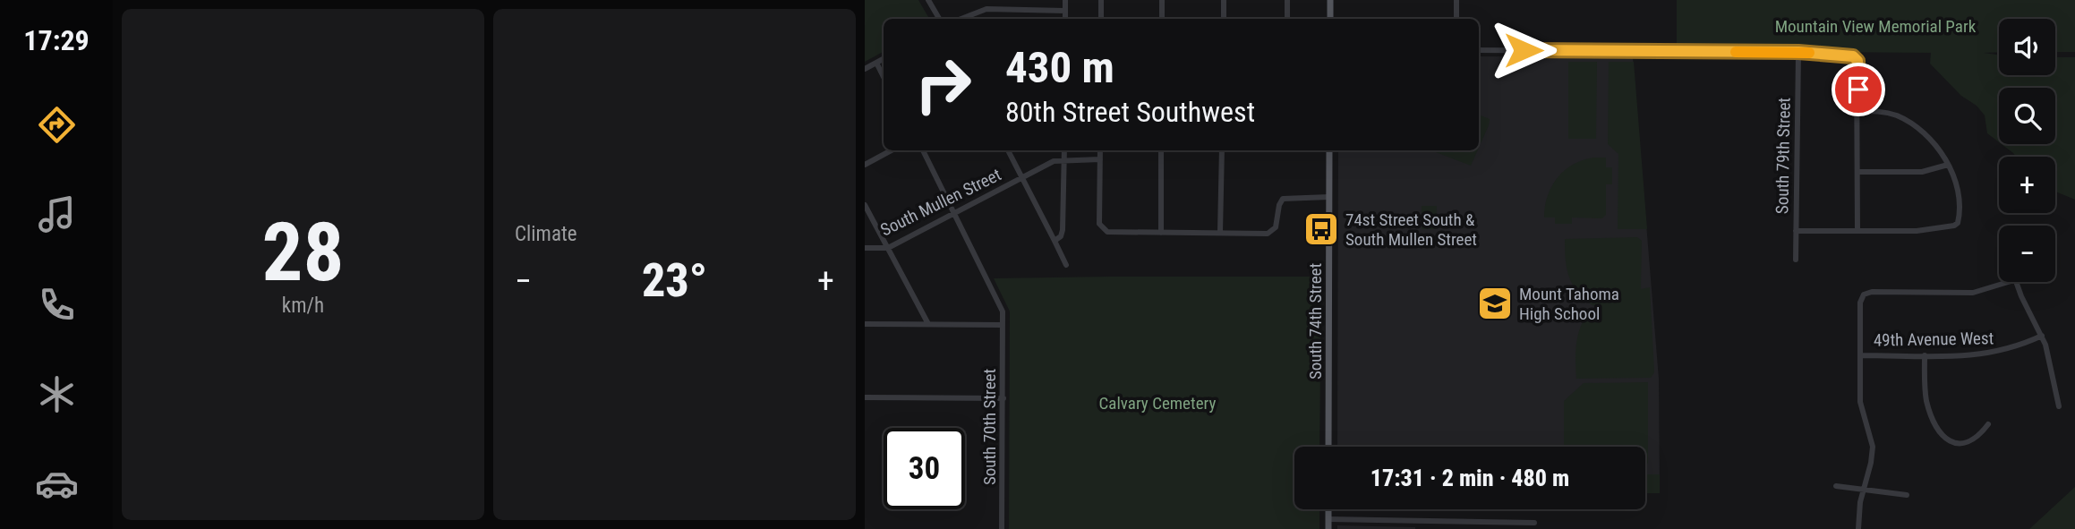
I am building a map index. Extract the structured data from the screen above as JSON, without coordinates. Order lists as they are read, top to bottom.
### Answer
{
  "streets": {
    "main road": ["South 74th Street"],
    "street": [
      "South 79th Street",
      "South Mullen Street",
      "49th Avenue West",
      "South 70th Street"
    ]
  },
  "crossings": [
    ["South Mullen Street", "South 70th Street"]
  ],
  "parks": ["Mountain View Memorial Park", "Calvary Cemetery"],
  "places": {
    "bus stop": ["74st Street South & South Mullen Street"],
    "school or university": ["Mount Tahoma High School"]
  },
  "page": {
    "tabs": "17:29",
    "tile": [
      ["28", "km/h"],
      "Climate"
    ],
    "map_buttons": ["+", "−"],
    "turn": ["430 m", "80th Street Southwest"],
    "heat": ["−", "23°", "+"],
    "limit": "30",
    "trip": "17:31 · 2 min · 480 m"
  }
}
